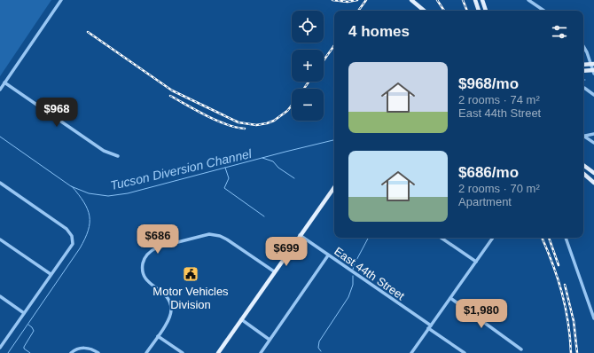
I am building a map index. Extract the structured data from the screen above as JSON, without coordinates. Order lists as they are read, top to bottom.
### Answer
{
  "streets": {
    "street": ["East 44th Street"]
  },
  "water": ["Tucson Diversion Channel"],
  "places": {
    "public building": ["Motor Vehicles Division"]
  },
  "page": {
    "map_buttons": ["+", "−"],
    "heading": "4 homes",
    "list": [
      {
        "name": "$968/mo",
        "note": "2 rooms · 74 m² · East 44th Street"
      },
      {
        "name": "$686/mo",
        "note": "2 rooms · 70 m² · Apartment"
      }
    ],
    "price": [
      "$968",
      "$686",
      "$699",
      "$1,980"
    ]
  }
}
